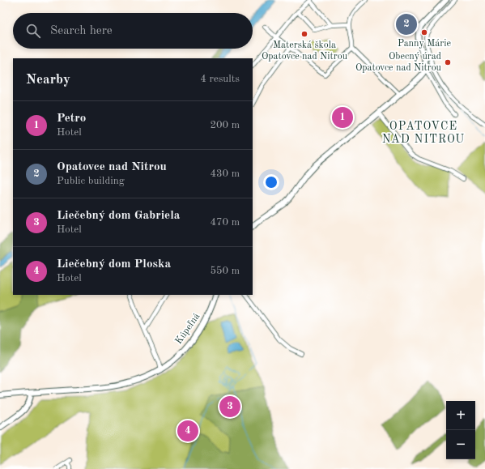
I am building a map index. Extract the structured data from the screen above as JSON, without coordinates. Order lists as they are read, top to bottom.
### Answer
{
  "streets": {
    "street": ["Kúpeľná"]
  },
  "districts": ["OPATOVCE NAD NITROU"],
  "places": ["Panny Márie", "Materská škola Opatovce nad Nitrou", "Obecný úrad Opatovce nad Nitrou"],
  "page": {
    "pins": [
      "2",
      "1",
      "3",
      "4"
    ],
    "search": "Search here",
    "heading": ["Nearby", "4 results"],
    "list": [
      {
        "mark": "1",
        "name": "Petro",
        "note": "Hotel",
        "value": "200 m"
      },
      {
        "mark": "2",
        "name": "Opatovce nad Nitrou",
        "note": "Public building",
        "value": "430 m"
      },
      {
        "mark": "3",
        "name": "Liečebný dom Gabriela",
        "note": "Hotel",
        "value": "470 m"
      },
      {
        "mark": "4",
        "name": "Liečebný dom Ploska",
        "note": "Hotel",
        "value": "550 m"
      }
    ],
    "map_buttons": ["+", "−"]
  }
}
